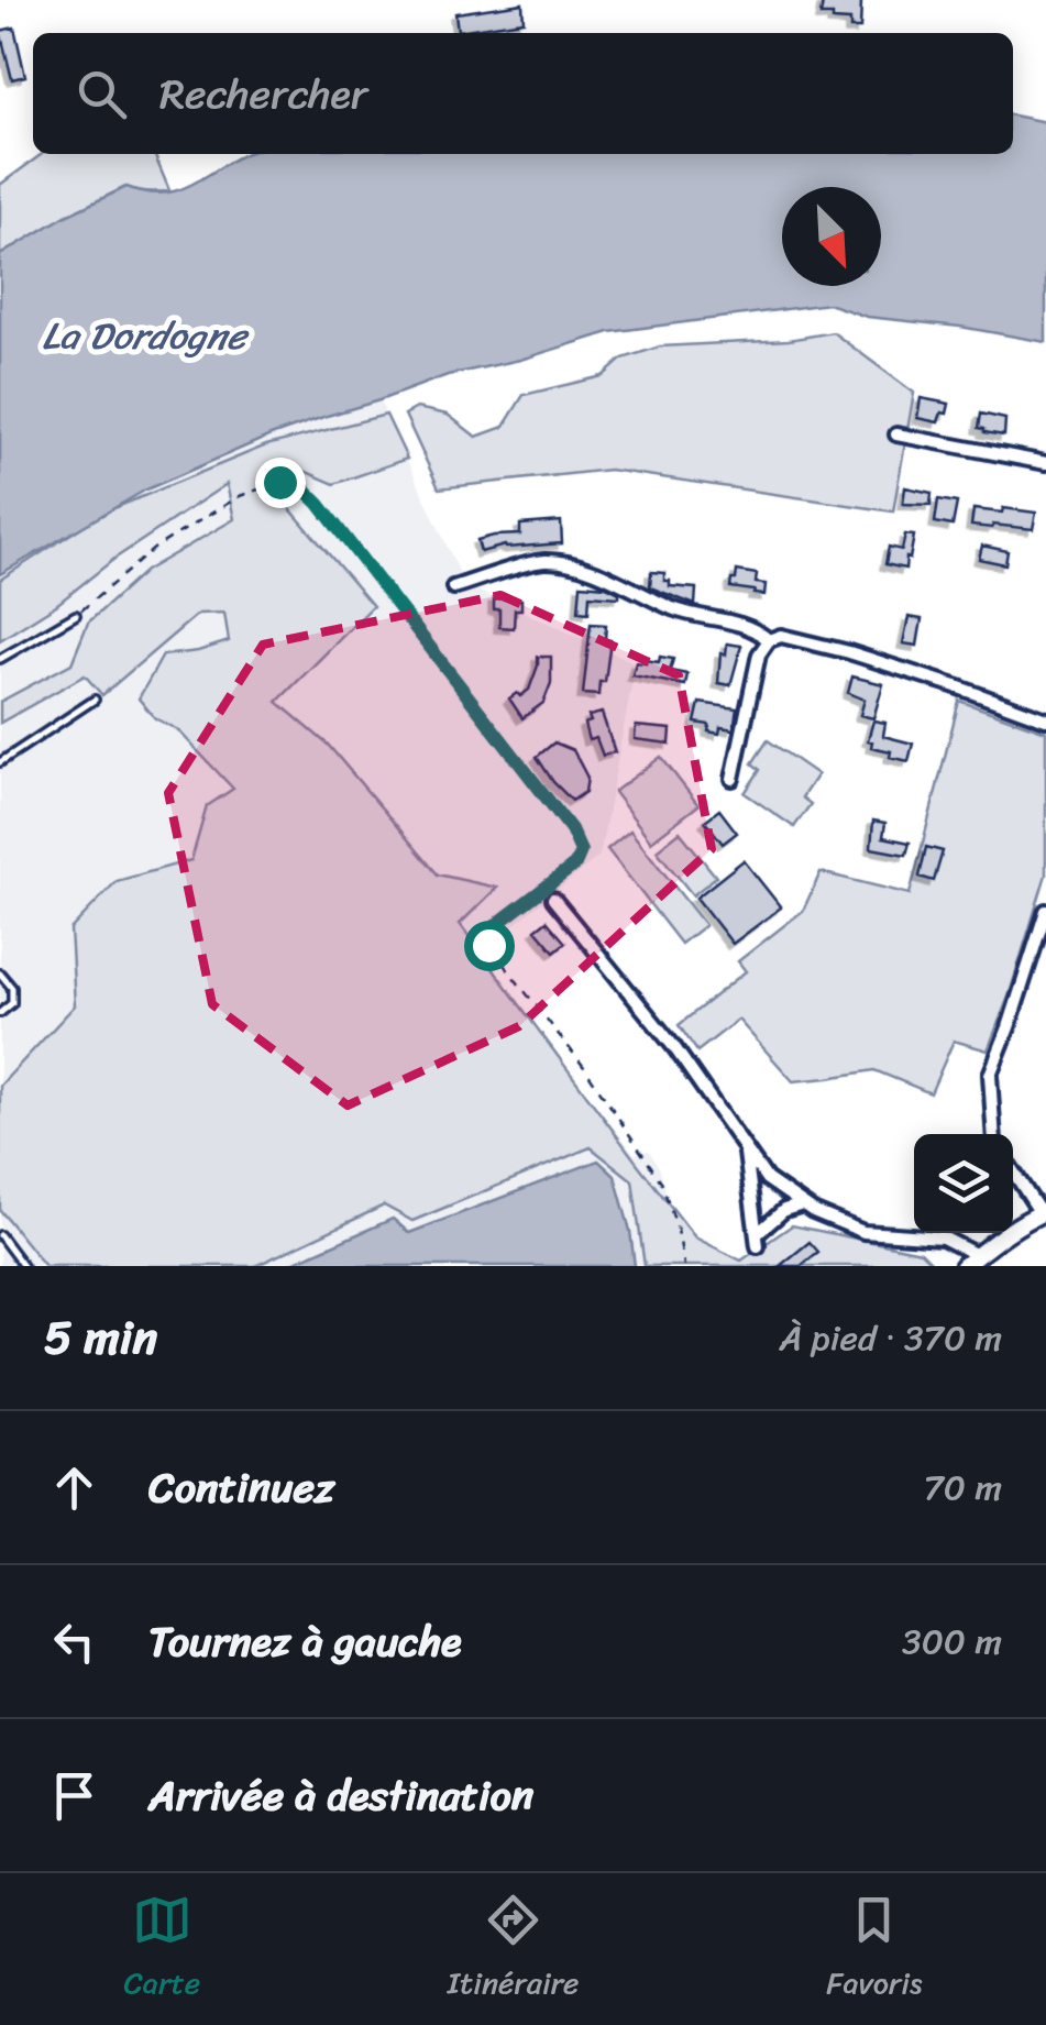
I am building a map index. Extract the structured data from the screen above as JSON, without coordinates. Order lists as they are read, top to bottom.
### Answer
{
  "water": ["La Dordogne"],
  "north": "bottom right",
  "page": {
    "search": "Rechercher",
    "heading": ["5 min", "À pied · 370 m"],
    "list": [
      ["Continuez", "70 m"],
      ["Tournez à gauche", "300 m"],
      "Arrivée à destination"
    ],
    "nav": ["Carte", "Itinéraire", "Favoris"]
  }
}
